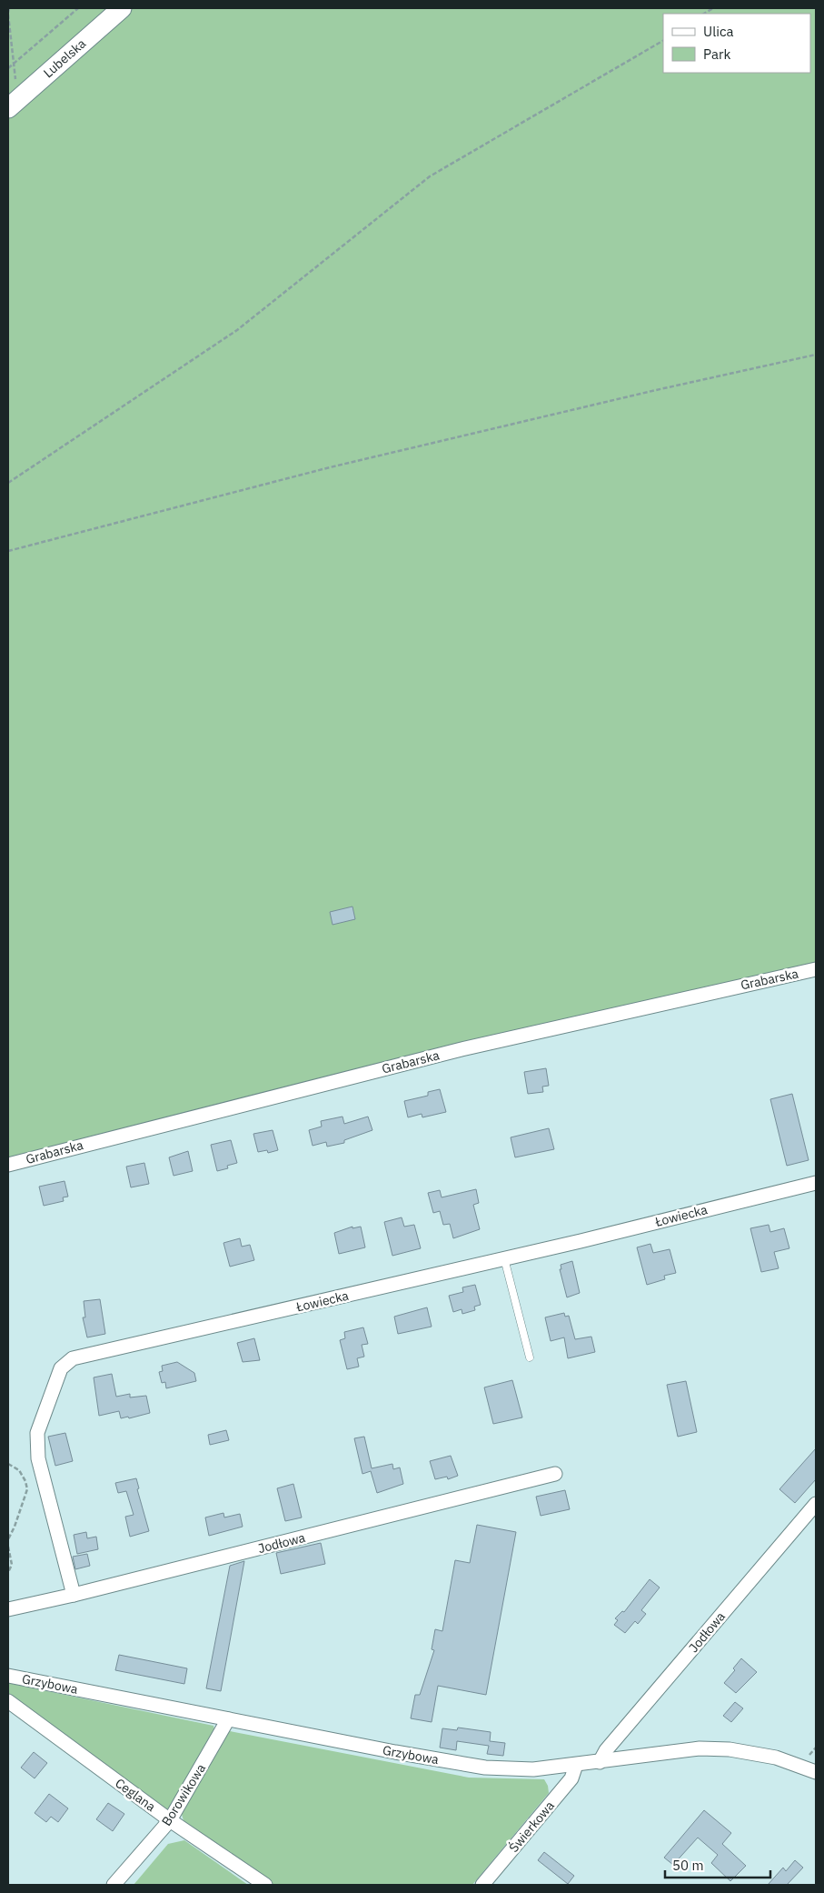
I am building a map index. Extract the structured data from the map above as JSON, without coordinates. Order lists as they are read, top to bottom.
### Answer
{
  "streets": {
    "main road": ["Lubelska"],
    "street": [
      "Grabarska",
      "Łowiecka",
      "Jodłowa",
      "Grzybowa",
      "Ceglana",
      "Borowikowa",
      "Świerkowa"
    ]
  },
  "crossings": [
    ["Łowiecka", "Jodłowa"],
    ["Jodłowa", "Grzybowa"],
    ["Grzybowa", "Borowikowa"],
    ["Grzybowa", "Świerkowa"],
    ["Ceglana", "Borowikowa"]
  ],
  "legend": ["Ulica", "Park"],
  "scale_bar": "50 m"
}
